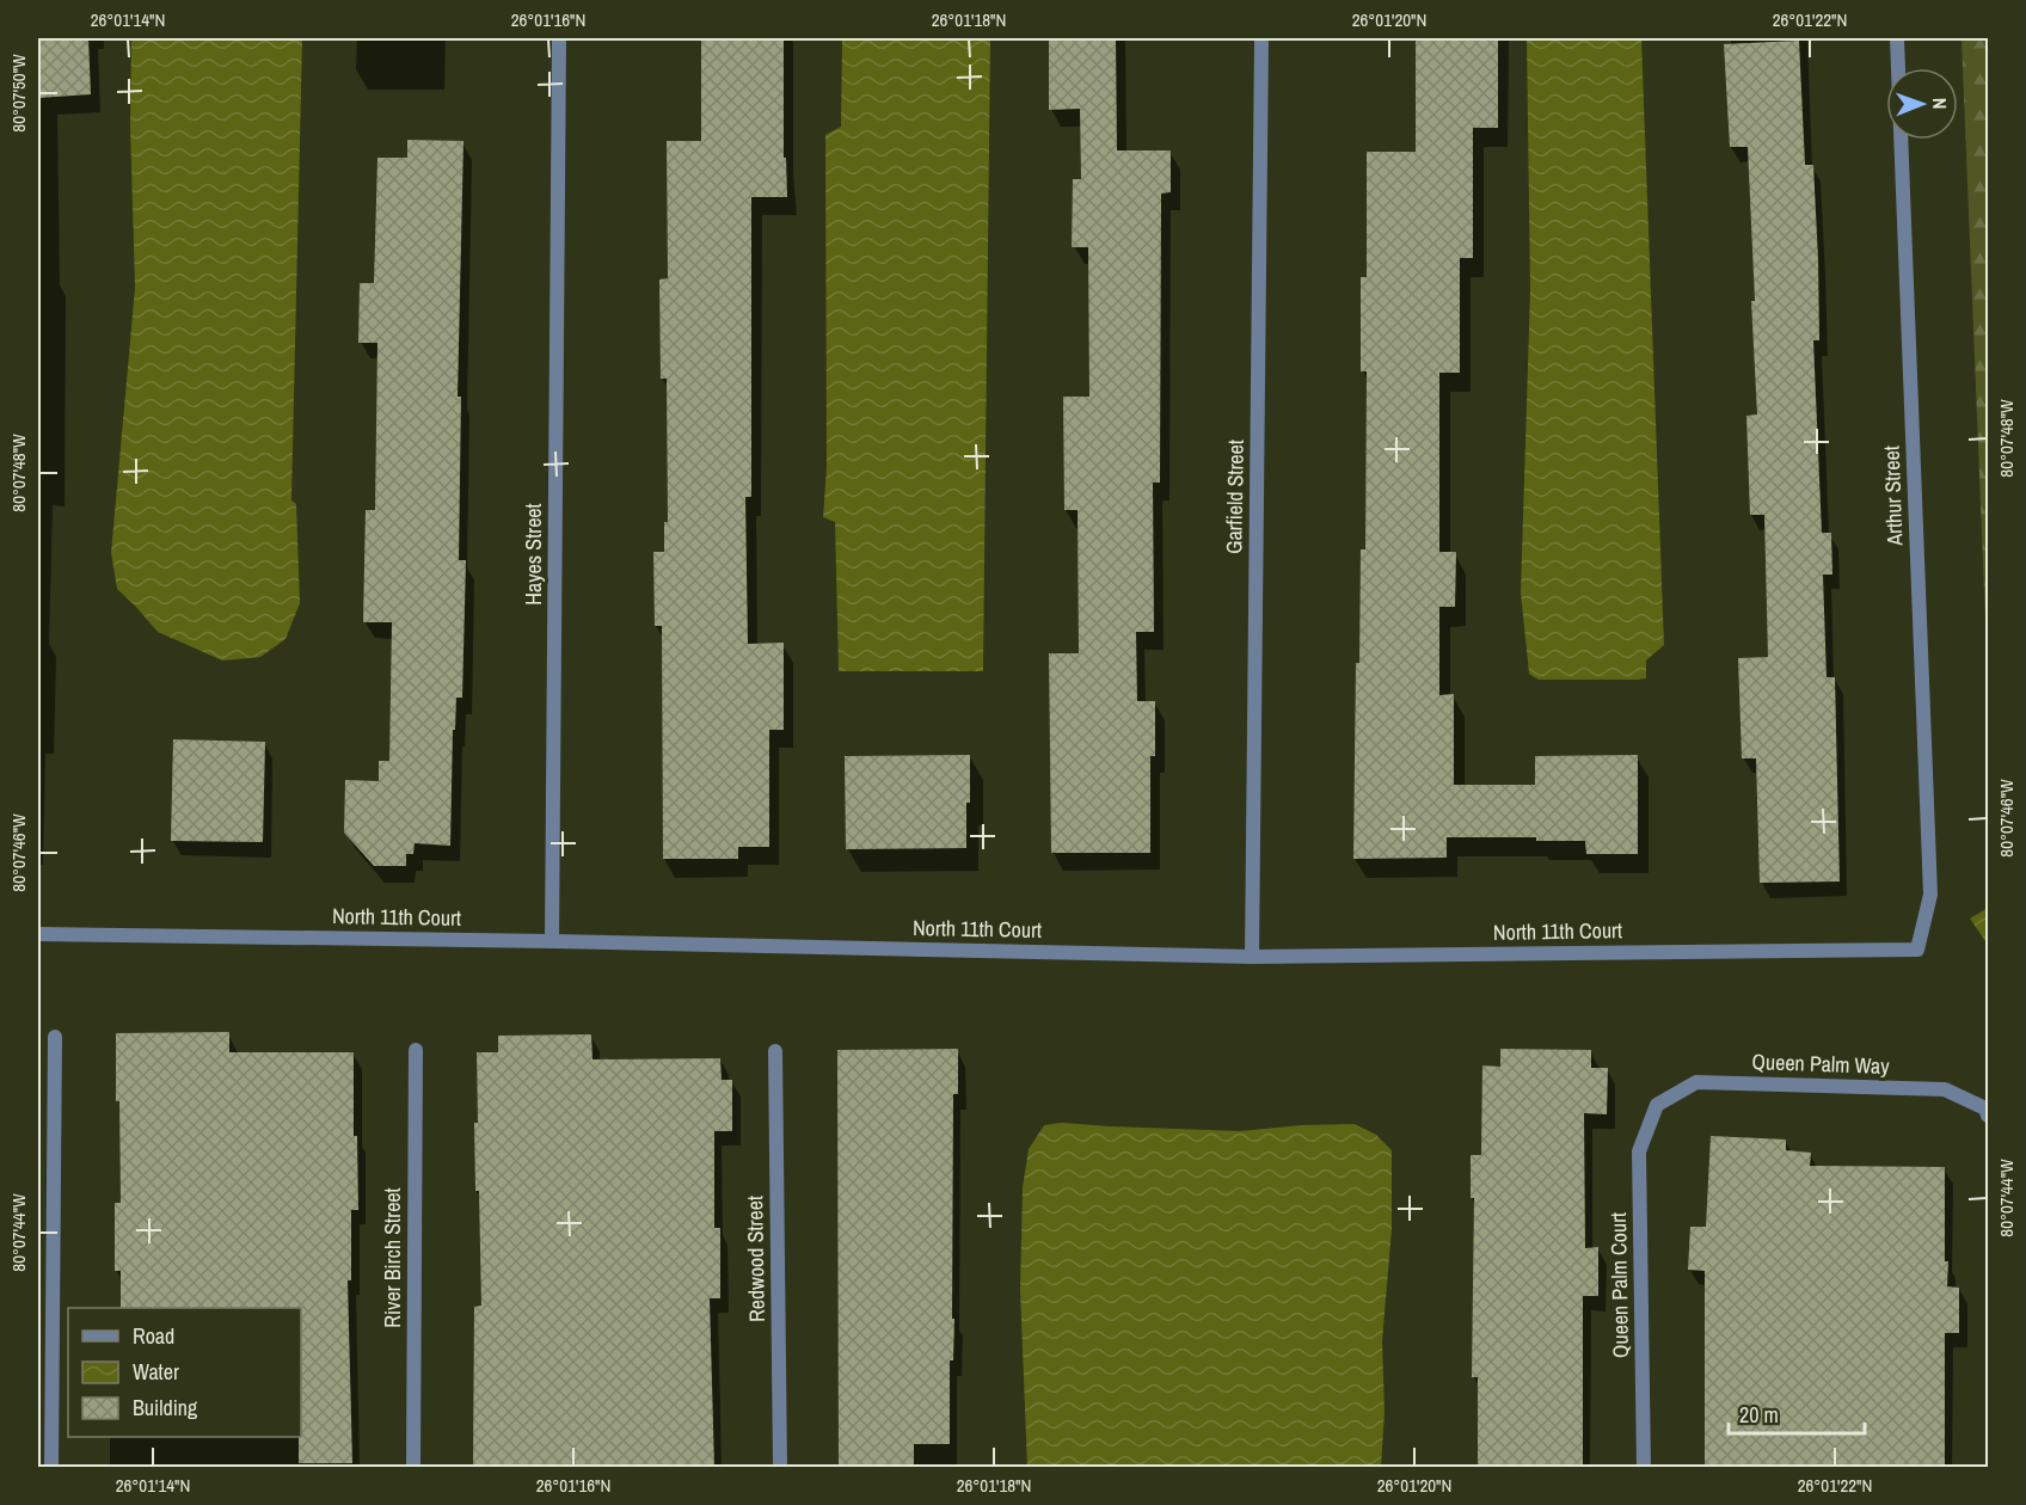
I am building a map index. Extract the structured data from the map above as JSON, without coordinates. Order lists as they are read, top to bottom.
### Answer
{
  "streets": {
    "street": [
      "Arthur Street",
      "Garfield Street",
      "Hayes Street",
      "North 11th Court",
      "Queen Palm Way",
      "River Birch Street",
      "Redwood Street",
      "Queen Palm Court"
    ]
  },
  "crossings": [
    ["Arthur Street", "North 11th Court"],
    ["Garfield Street", "North 11th Court"],
    ["Hayes Street", "North 11th Court"],
    ["Queen Palm Way", "Queen Palm Court"]
  ],
  "legend": ["Road", "Water", "Building"],
  "scale_bar": "20 m",
  "north": "right",
  "coordinates": [
    "26°01'14\"N",
    "26°01'16\"N",
    "26°01'18\"N",
    "26°01'20\"N",
    "26°01'22\"N",
    "80°07'50\"W",
    "80°07'48\"W",
    "80°07'46\"W",
    "80°07'44\"W"
  ]
}
